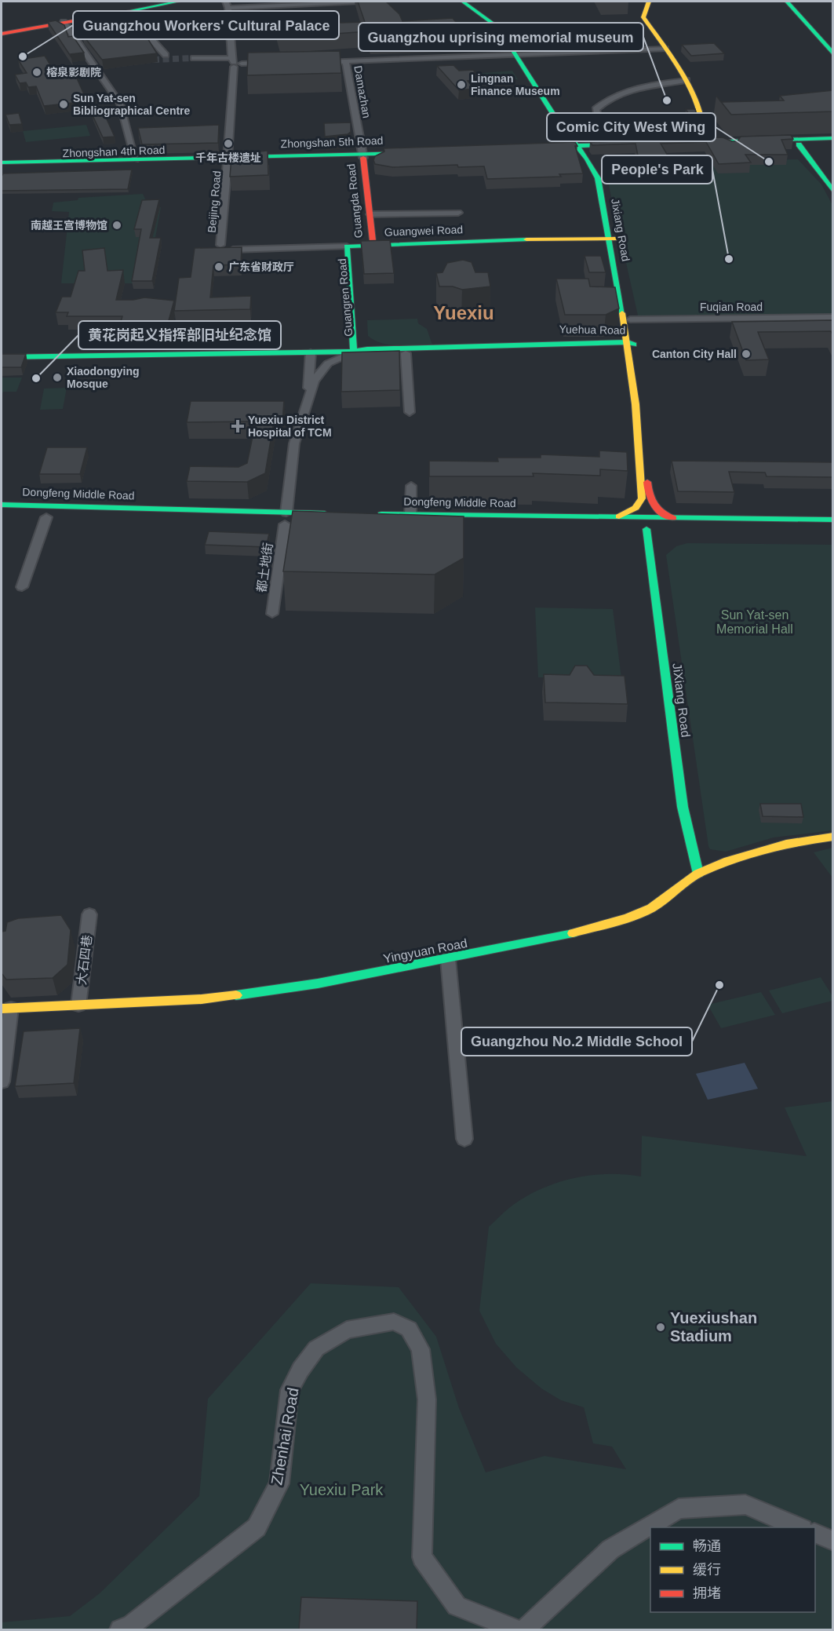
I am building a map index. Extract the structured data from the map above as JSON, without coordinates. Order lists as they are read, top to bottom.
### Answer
{
  "streets": {
    "main road": [
      "Zhongshan 5th Road",
      "Zhongshan 4th Road",
      "Guangda Road",
      "Jixiang Road",
      "Guangwei Road",
      "Guangren Road",
      "Yuehua Road",
      "Dongfeng Middle Road",
      "JiXiang Road",
      "Yingyuan Road"
    ],
    "street": [
      "Damazhan",
      "Beijing Road",
      "Fuqian Road",
      "都土地街",
      "大石四巷",
      "Zhenhai Road"
    ]
  },
  "crossings": [
    ["Damazhan", "Zhongshan 5th Road"],
    ["Damazhan", "Guangda Road"],
    ["Zhongshan 5th Road", "Zhongshan 4th Road"],
    ["Zhongshan 5th Road", "Guangda Road"],
    ["Zhongshan 5th Road", "Beijing Road"],
    ["Zhongshan 4th Road", "Beijing Road"],
    ["Guangda Road", "Guangwei Road"],
    ["Jixiang Road", "Guangwei Road"],
    ["Jixiang Road", "Fuqian Road"],
    ["Jixiang Road", "Yuehua Road"],
    ["Jixiang Road", "Dongfeng Middle Road"],
    ["Guangwei Road", "Guangren Road"],
    ["Guangren Road", "Yuehua Road"],
    ["JiXiang Road", "Yingyuan Road"],
    ["Yingyuan Road", "大石四巷"]
  ],
  "districts": ["Yuexiu"],
  "parks": ["Sun Yat-sen Memorial Hall", "Yuexiu Park"],
  "places": {
    "other": [
      "Guangzhou Workers' Cultural Palace",
      "榕泉影剧院",
      "Lingnan Finance Museum",
      "Guangzhou uprising memorial museum",
      "Sun Yat-sen Bibliographical Centre",
      "千年古楼遗址",
      "Comic City West Wing",
      "南越王宫博物馆",
      "People's Park",
      "广东省财政厅",
      "Canton City Hall",
      "Xiaodongying Mosque",
      "黄花岗起义指挥部旧址纪念馆",
      "Guangzhou No.2 Middle School",
      "Yuexiushan Stadium"
    ],
    "health": ["Yuexiu District Hospital of TCM"]
  },
  "legend": ["畅通", "缓行", "拥堵"]
}
